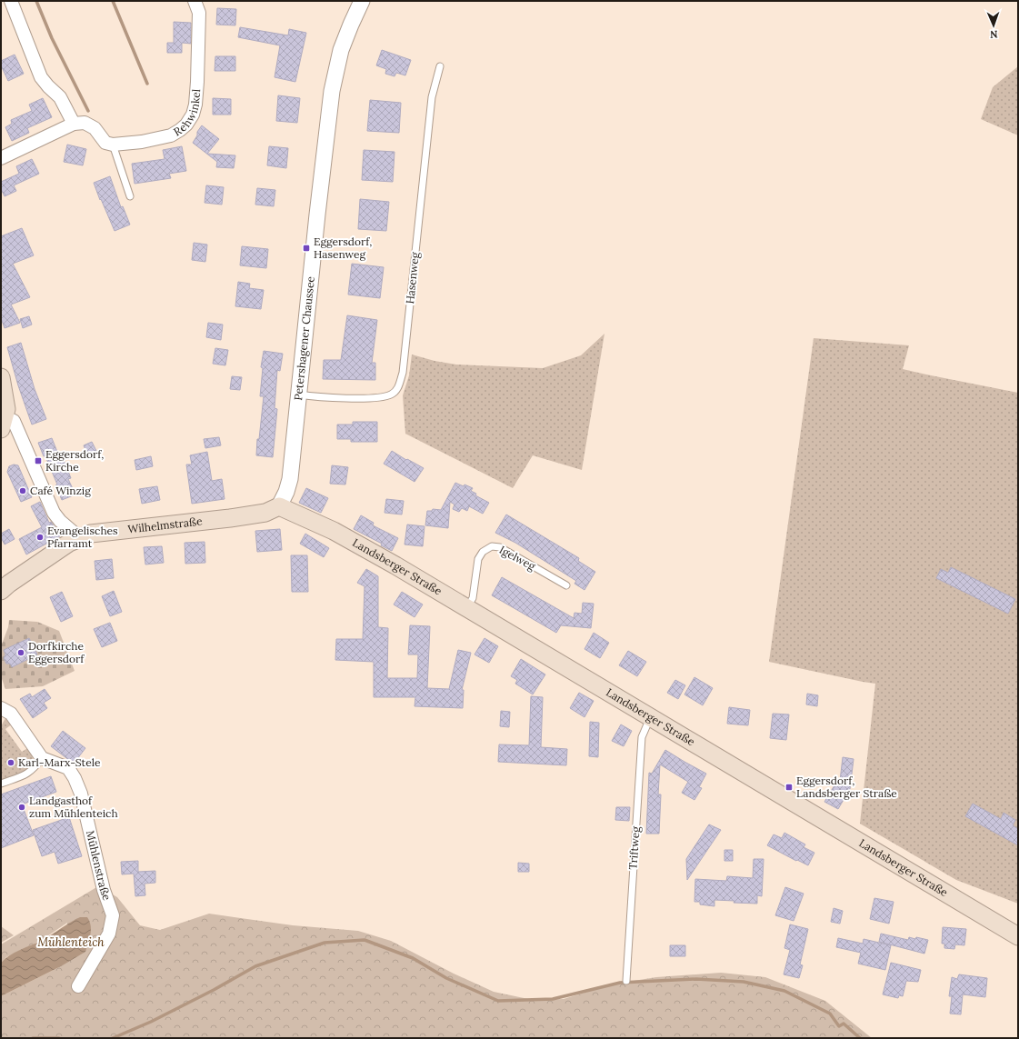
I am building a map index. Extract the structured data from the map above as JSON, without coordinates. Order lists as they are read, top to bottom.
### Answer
{
  "streets": {
    "main road": ["Wilhelmstraße", "Landsberger Straße"],
    "street": ["Rehwinkel", "Petershagener Chaussee", "Mühlenstraße"],
    "lane": ["Hasenweg", "Igelweg", "Triftweg"]
  },
  "crossings": [
    ["Hasenweg", "Petershagener Chaussee"],
    ["Petershagener Chaussee", "Wilhelmstraße"],
    ["Petershagener Chaussee", "Landsberger Straße"],
    ["Wilhelmstraße", "Landsberger Straße"],
    ["Igelweg", "Landsberger Straße"],
    ["Landsberger Straße", "Triftweg"]
  ],
  "water": ["Mühlenteich"],
  "places": {
    "transit": ["Eggersdorf, Hasenweg", "Eggersdorf, Kirche", "Eggersdorf, Landsberger Straße"],
    "other": [
      "Café Winzig",
      "Evangelisches Pfarramt",
      "Dorfkirche Eggersdorf",
      "Karl-Marx-Stele",
      "Landgasthof zum Mühlenteich"
    ]
  },
  "north": "bottom"
}
